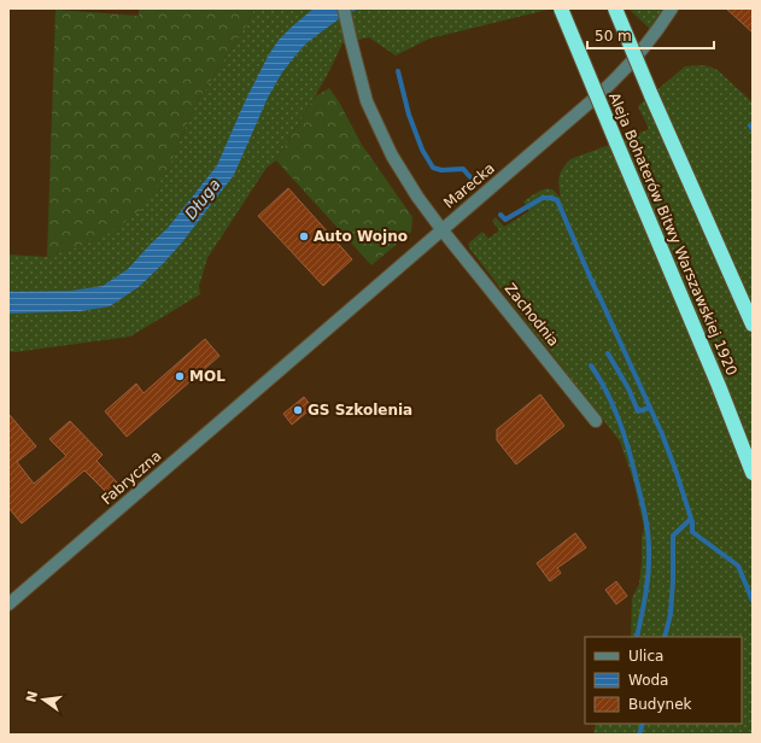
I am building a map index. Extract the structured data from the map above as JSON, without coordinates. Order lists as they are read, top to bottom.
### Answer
{
  "streets": {
    "highway": ["Aleja Bohaterów Bitwy Warszawskiej 1920"],
    "street": ["Marecka", "Zachodnia", "Fabryczna"]
  },
  "crossings": [
    ["Marecka", "Zachodnia"],
    ["Marecka", "Fabryczna"]
  ],
  "water": ["Długa"],
  "places": ["Auto Wojno", "MOL", "GS Szkolenia"],
  "legend": ["Ulica", "Woda", "Budynek"],
  "scale_bar": "50 m",
  "north": "left"
}
